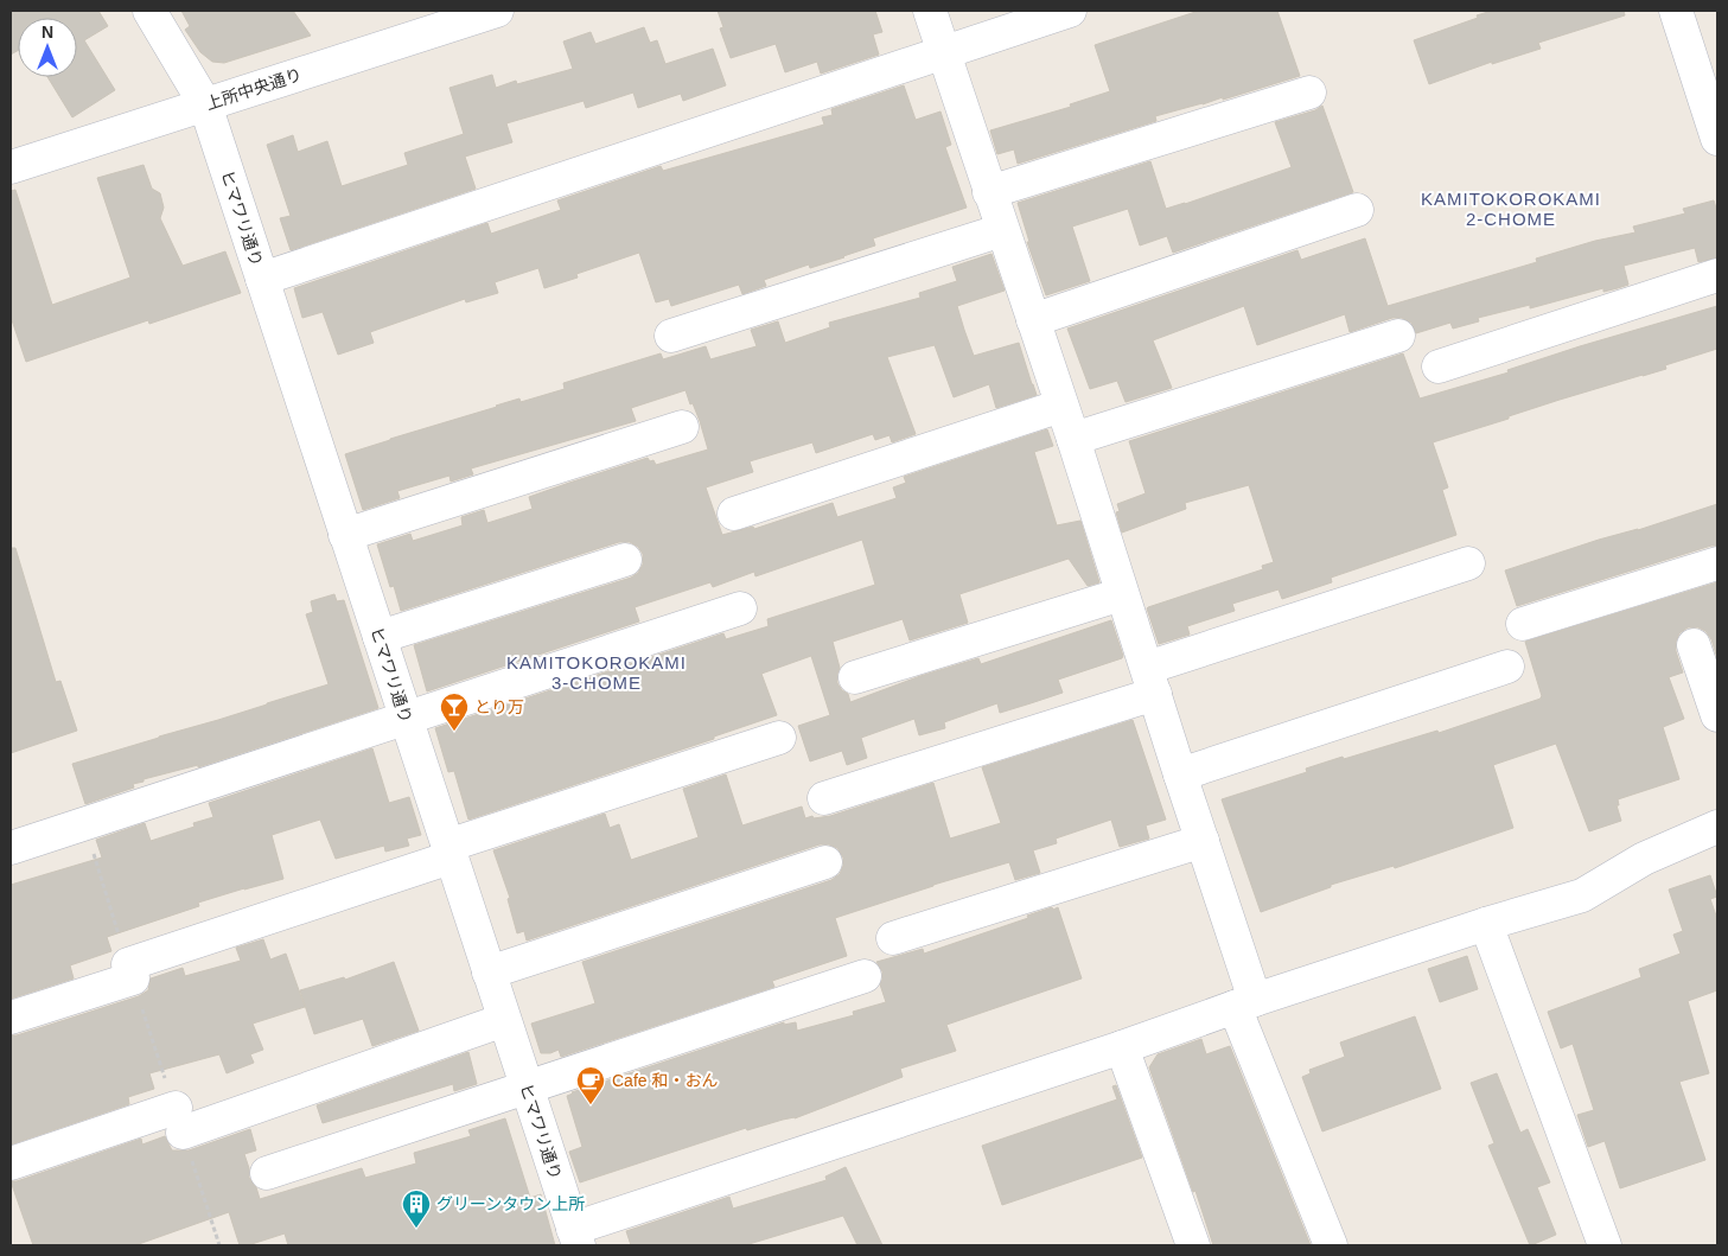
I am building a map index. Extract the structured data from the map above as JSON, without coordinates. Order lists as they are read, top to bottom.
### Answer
{
  "streets": {
    "street": ["上所中央通り", "ヒマワリ通り"]
  },
  "crossings": [
    ["上所中央通り", "ヒマワリ通り"]
  ],
  "districts": ["KAMITOKOROKAMI 2-CHOME", "KAMITOKOROKAMI 3-CHOME"],
  "places": {
    "bar": ["とり万"],
    "cafe": ["Cafe 和・おん"],
    "building": ["グリーンタウン上所"]
  },
  "north": "top"
}
